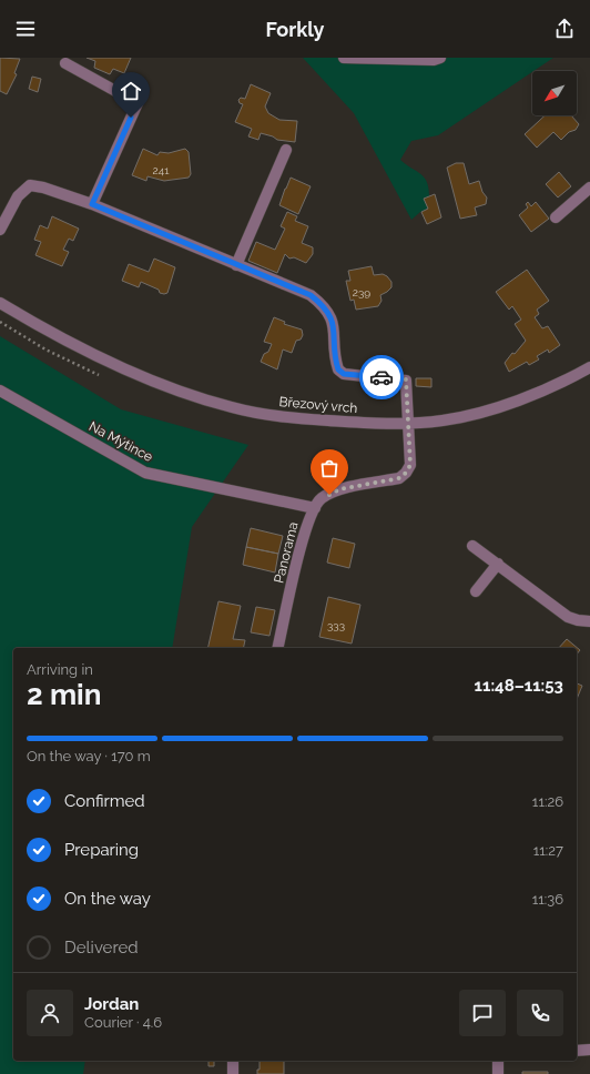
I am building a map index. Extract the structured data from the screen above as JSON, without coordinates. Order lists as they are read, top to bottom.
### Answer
{
  "streets": {
    "street": ["Březový vrch", "Na Mýtince", "Panorama"]
  },
  "crossings": [
    ["Březový vrch", "Panorama"],
    ["Na Mýtince", "Panorama"]
  ],
  "house_numbers": ["241", "239", "333"],
  "north": "bottom left",
  "page": {
    "header": "Forkly",
    "heading": ["2 min", "Arriving in", "11:48–11:53"],
    "panel": ["Jordan", "Courier · 4.6"],
    "bar": "On the way · 170 m",
    "list": [
      ["Confirmed", "11:26"],
      ["Preparing", "11:27"],
      ["On the way", "11:36"],
      "Delivered"
    ]
  }
}
